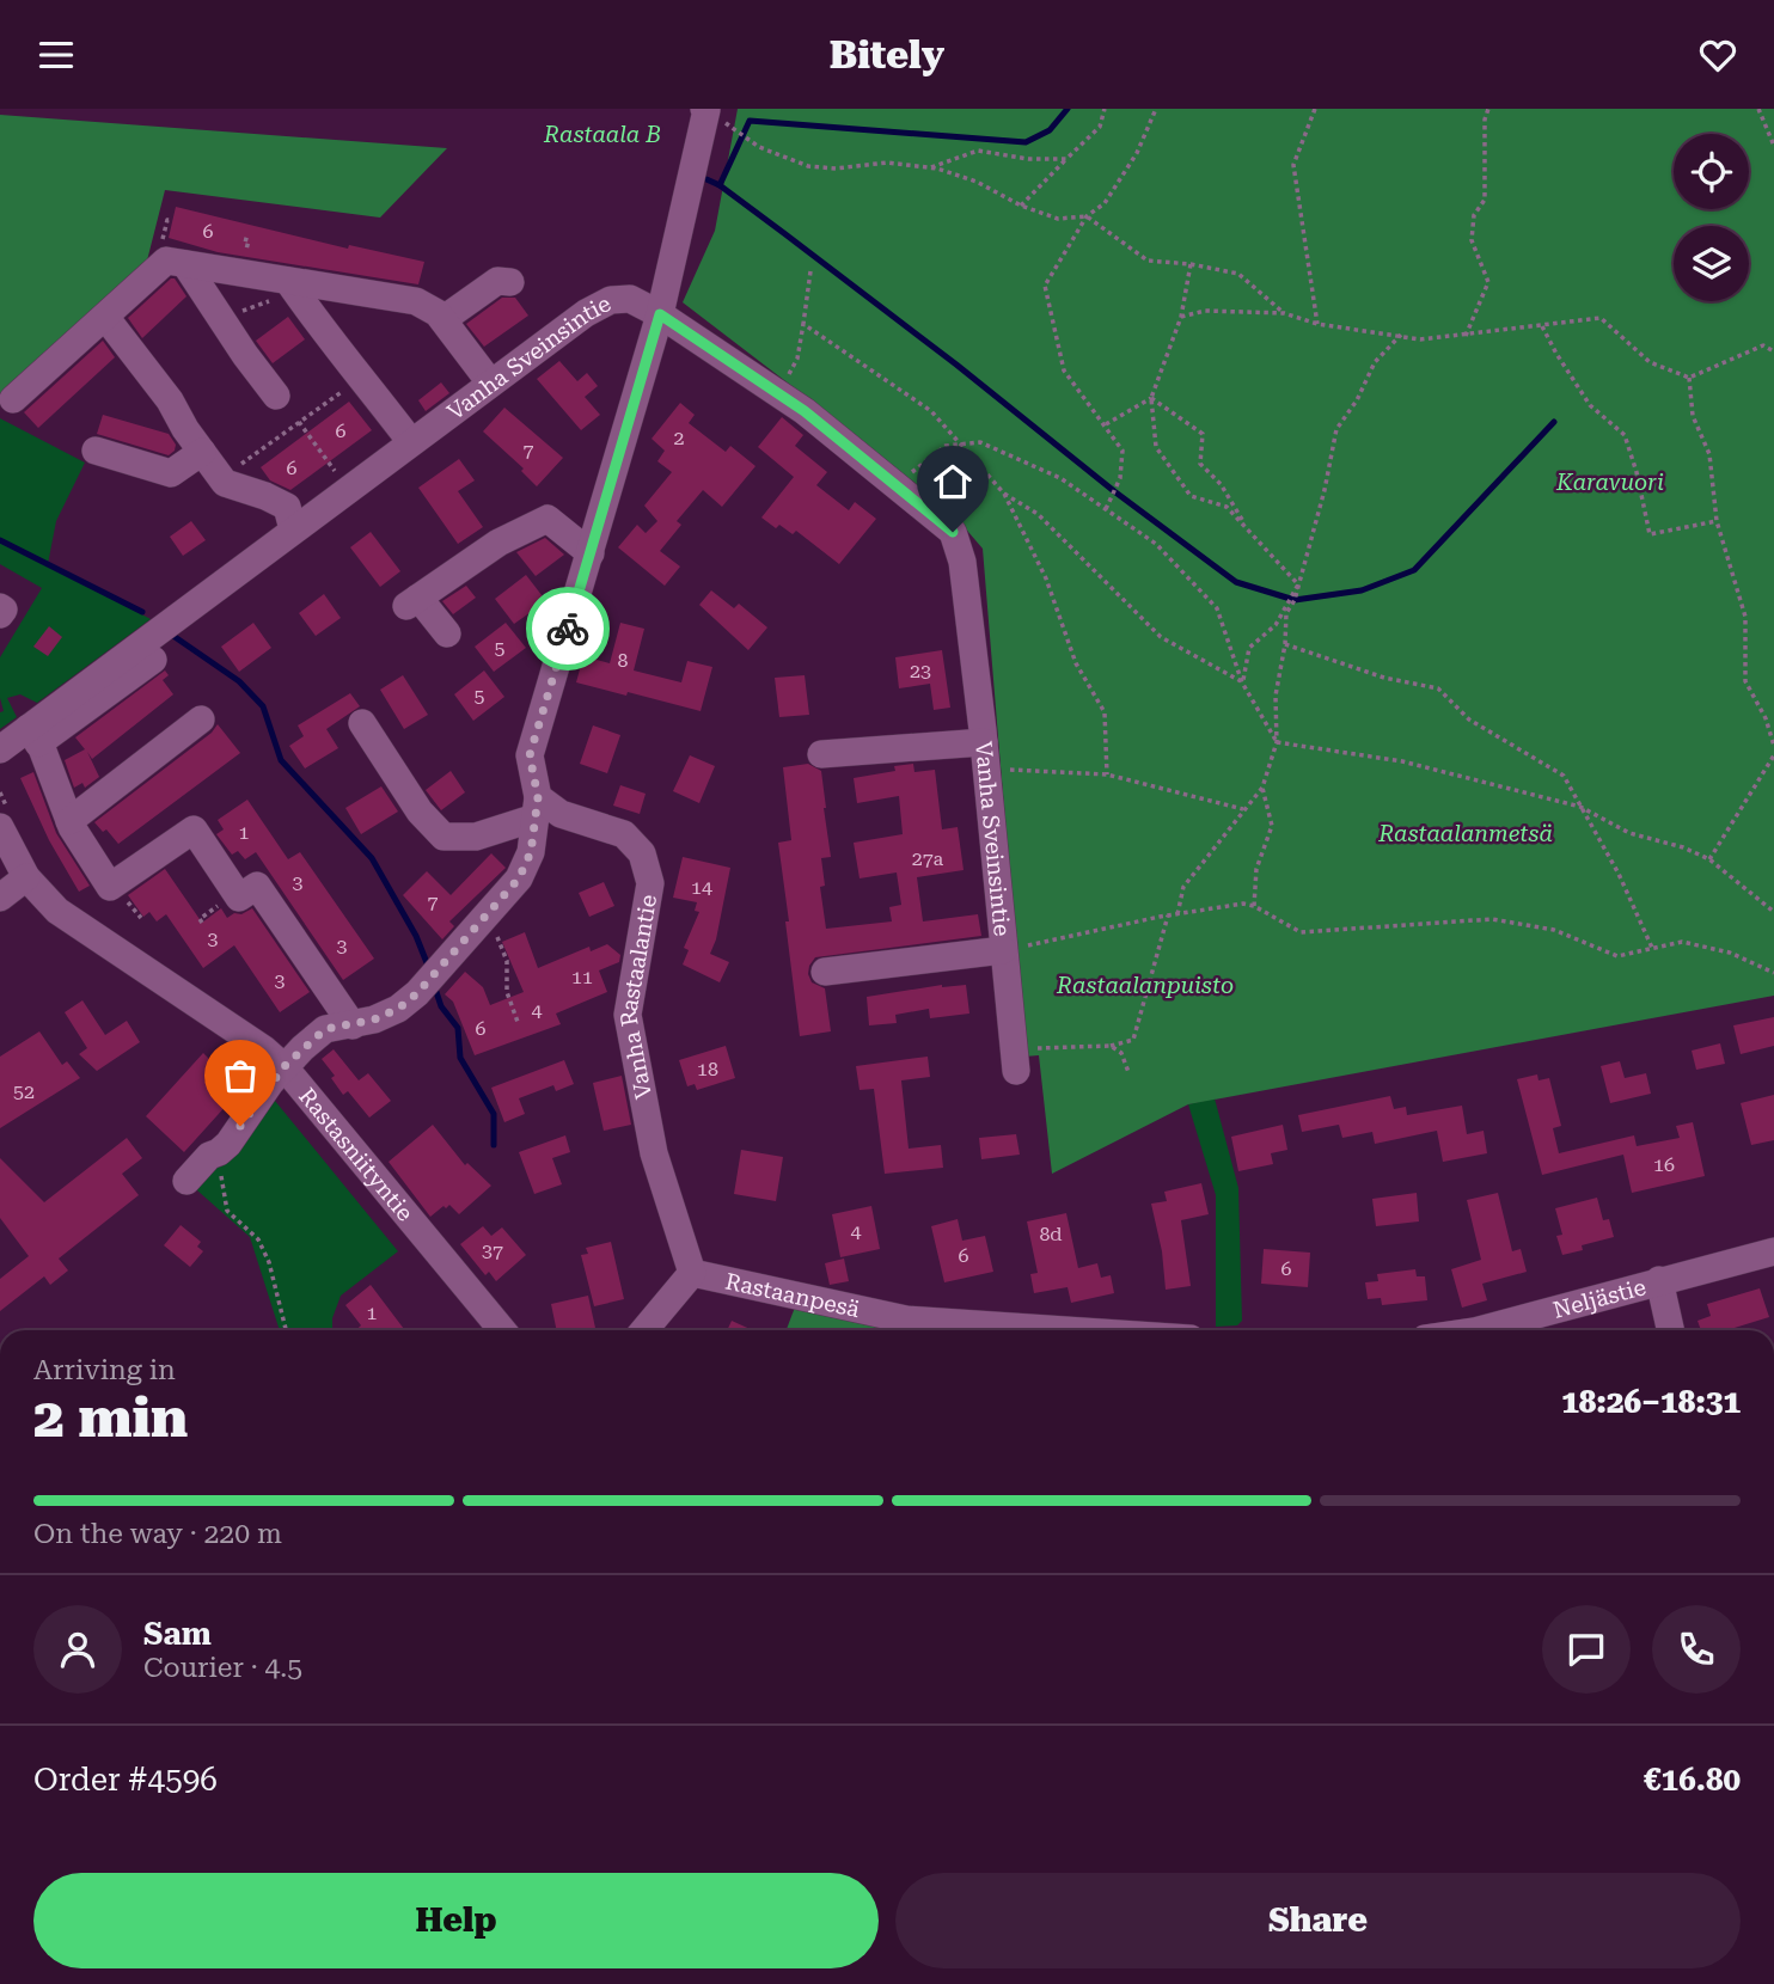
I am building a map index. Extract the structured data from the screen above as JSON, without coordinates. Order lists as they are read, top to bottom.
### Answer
{
  "streets": {
    "street": [
      "Vanha Sveinsintie",
      "Vanha Rastaalantie",
      "Rastasniityntie",
      "Rastaanpesä",
      "Neljästie"
    ]
  },
  "crossings": [
    ["Vanha Rastaalantie", "Rastaanpesä"]
  ],
  "parks": [
    "Rastaala B",
    "Karavuori",
    "Rastaalanmetsä",
    "Rastaalanpuisto"
  ],
  "house_numbers": [
    "6",
    "6",
    "2",
    "7",
    "6",
    "5",
    "8",
    "23",
    "5",
    "1",
    "27a",
    "3",
    "14",
    "7",
    "3",
    "3",
    "11",
    "3",
    "4",
    "6",
    "18",
    "52",
    "16",
    "4",
    "8d",
    "37",
    "6",
    "6",
    "1"
  ],
  "page": {
    "header": "Bitely",
    "heading": ["2 min", "Arriving in", "18:26–18:31"],
    "panel": [
      "Sam",
      "Courier · 4.5",
      "Order #4596",
      "€16.80"
    ],
    "bar": "On the way · 220 m",
    "buttons": ["Help", "Share"]
  }
}
